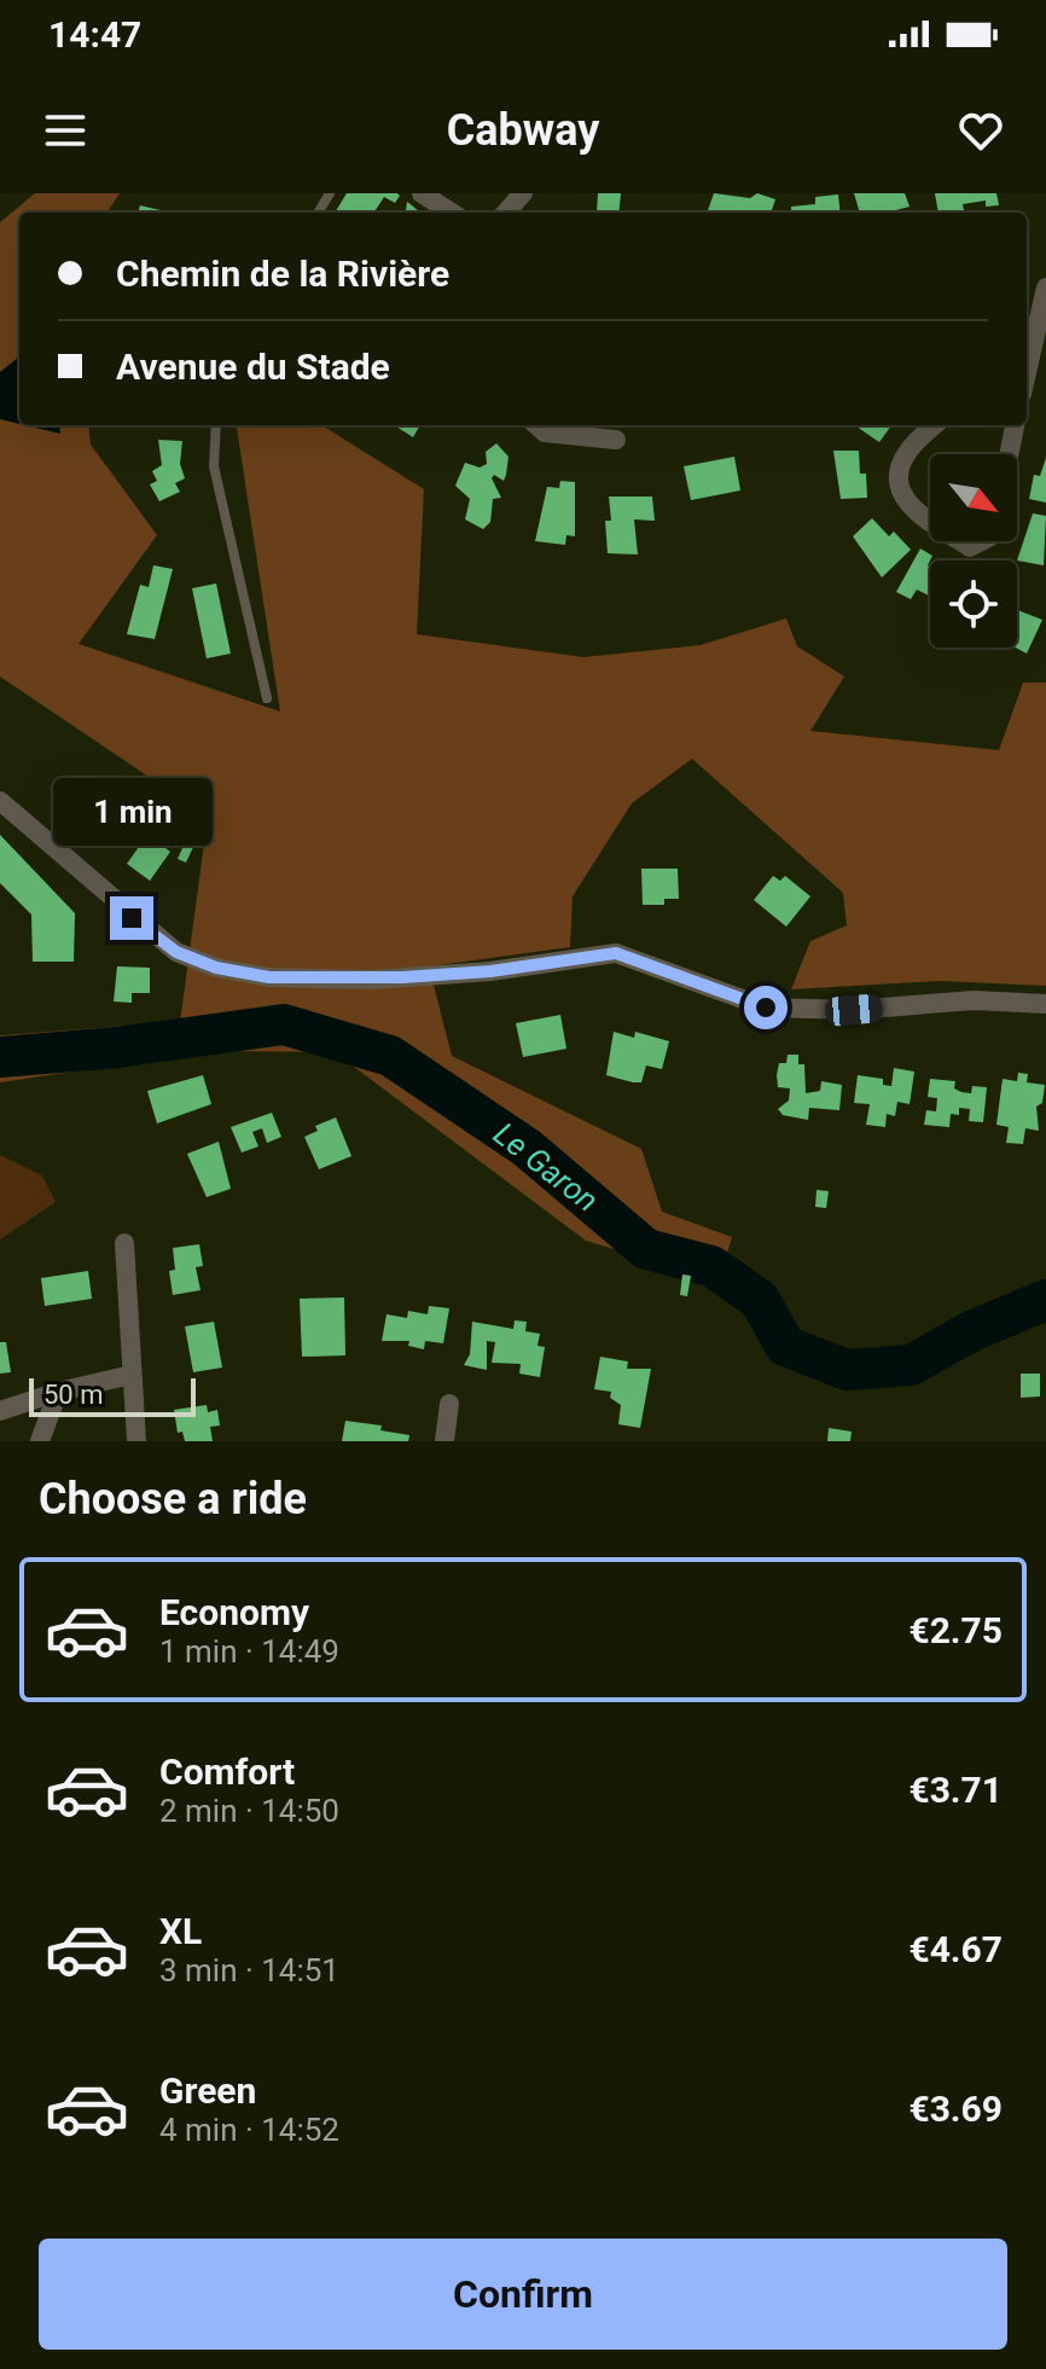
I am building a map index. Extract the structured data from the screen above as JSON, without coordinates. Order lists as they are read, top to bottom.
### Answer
{
  "water": ["Le Garon"],
  "scale_bar": "50 m",
  "north": "bottom right",
  "page": {
    "status": "14:47",
    "header": "Cabway",
    "banner": ["Chemin de la Rivière", "Avenue du Stade"],
    "bubble": "1 min",
    "scale": "50 m",
    "heading": "Choose a ride",
    "list": [
      {
        "name": "Economy",
        "note": "1 min · 14:49",
        "value": "€2.75"
      },
      {
        "name": "Comfort",
        "note": "2 min · 14:50",
        "value": "€3.71"
      },
      {
        "name": "XL",
        "note": "3 min · 14:51",
        "value": "€4.67"
      },
      {
        "name": "Green",
        "note": "4 min · 14:52",
        "value": "€3.69"
      }
    ],
    "buttons": "Confirm"
  }
}
